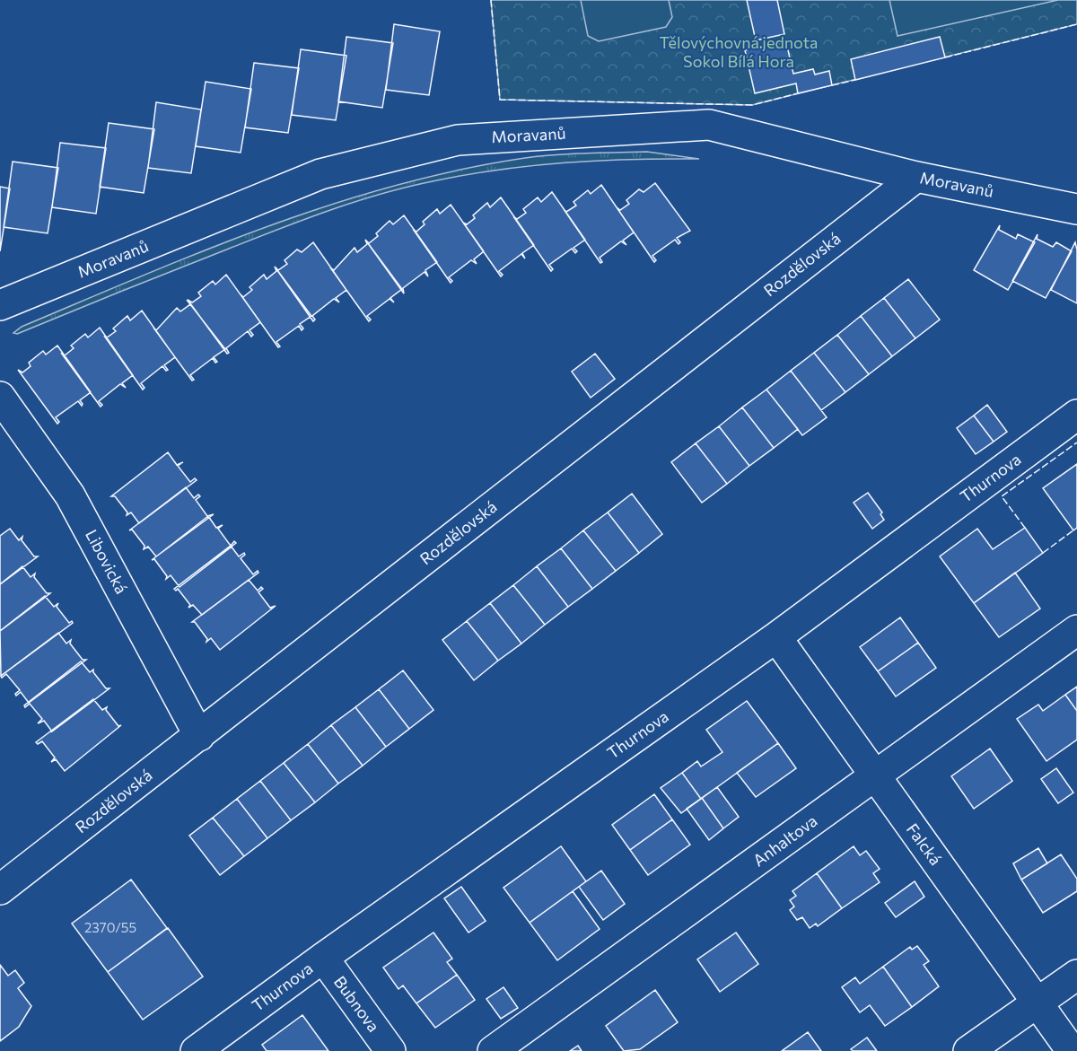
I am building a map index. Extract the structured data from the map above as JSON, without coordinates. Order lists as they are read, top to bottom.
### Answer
{
  "streets": {
    "street": [
      "Moravanů",
      "Rozdělovská",
      "Thurnova",
      "Libovická",
      "Anhaltova",
      "Falcká",
      "Bubnova"
    ]
  },
  "crossings": [
    ["Moravanů", "Rozdělovská"],
    ["Rozdělovská", "Libovická"],
    ["Thurnova", "Falcká"],
    ["Thurnova", "Bubnova"],
    ["Anhaltova", "Falcká"]
  ],
  "parks": ["Tělovýchovná jednota Sokol Bílá Hora"],
  "house_numbers": ["2370/55"]
}
